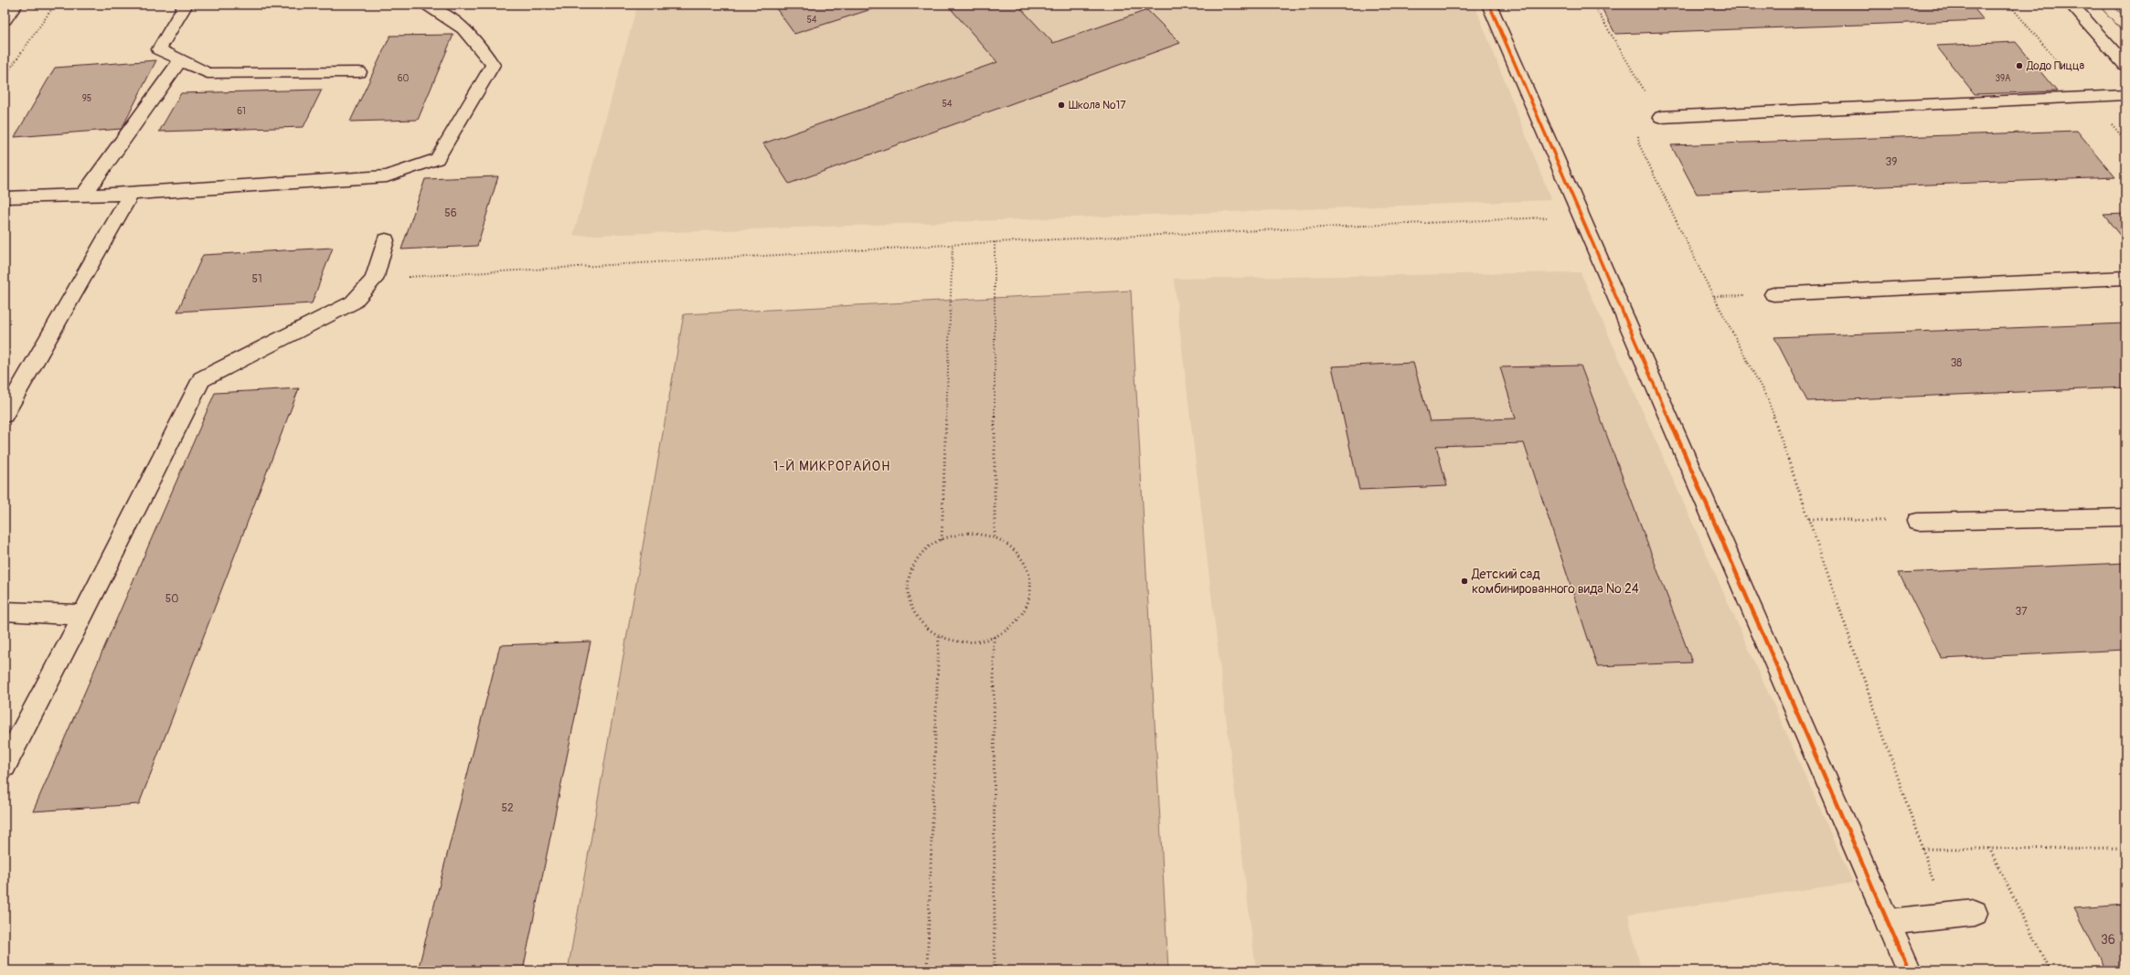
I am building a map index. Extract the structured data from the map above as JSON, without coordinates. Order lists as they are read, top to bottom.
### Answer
{
  "districts": ["1-Й МИКРОРАЙОН"],
  "places": ["Додо Пицца", "Школа №17", "Детский сад комбинированного вида № 24"],
  "house_numbers": [
    "54",
    "60",
    "39А",
    "95",
    "54",
    "61",
    "39",
    "56",
    "51",
    "38",
    "50",
    "37",
    "52",
    "36"
  ]
}
